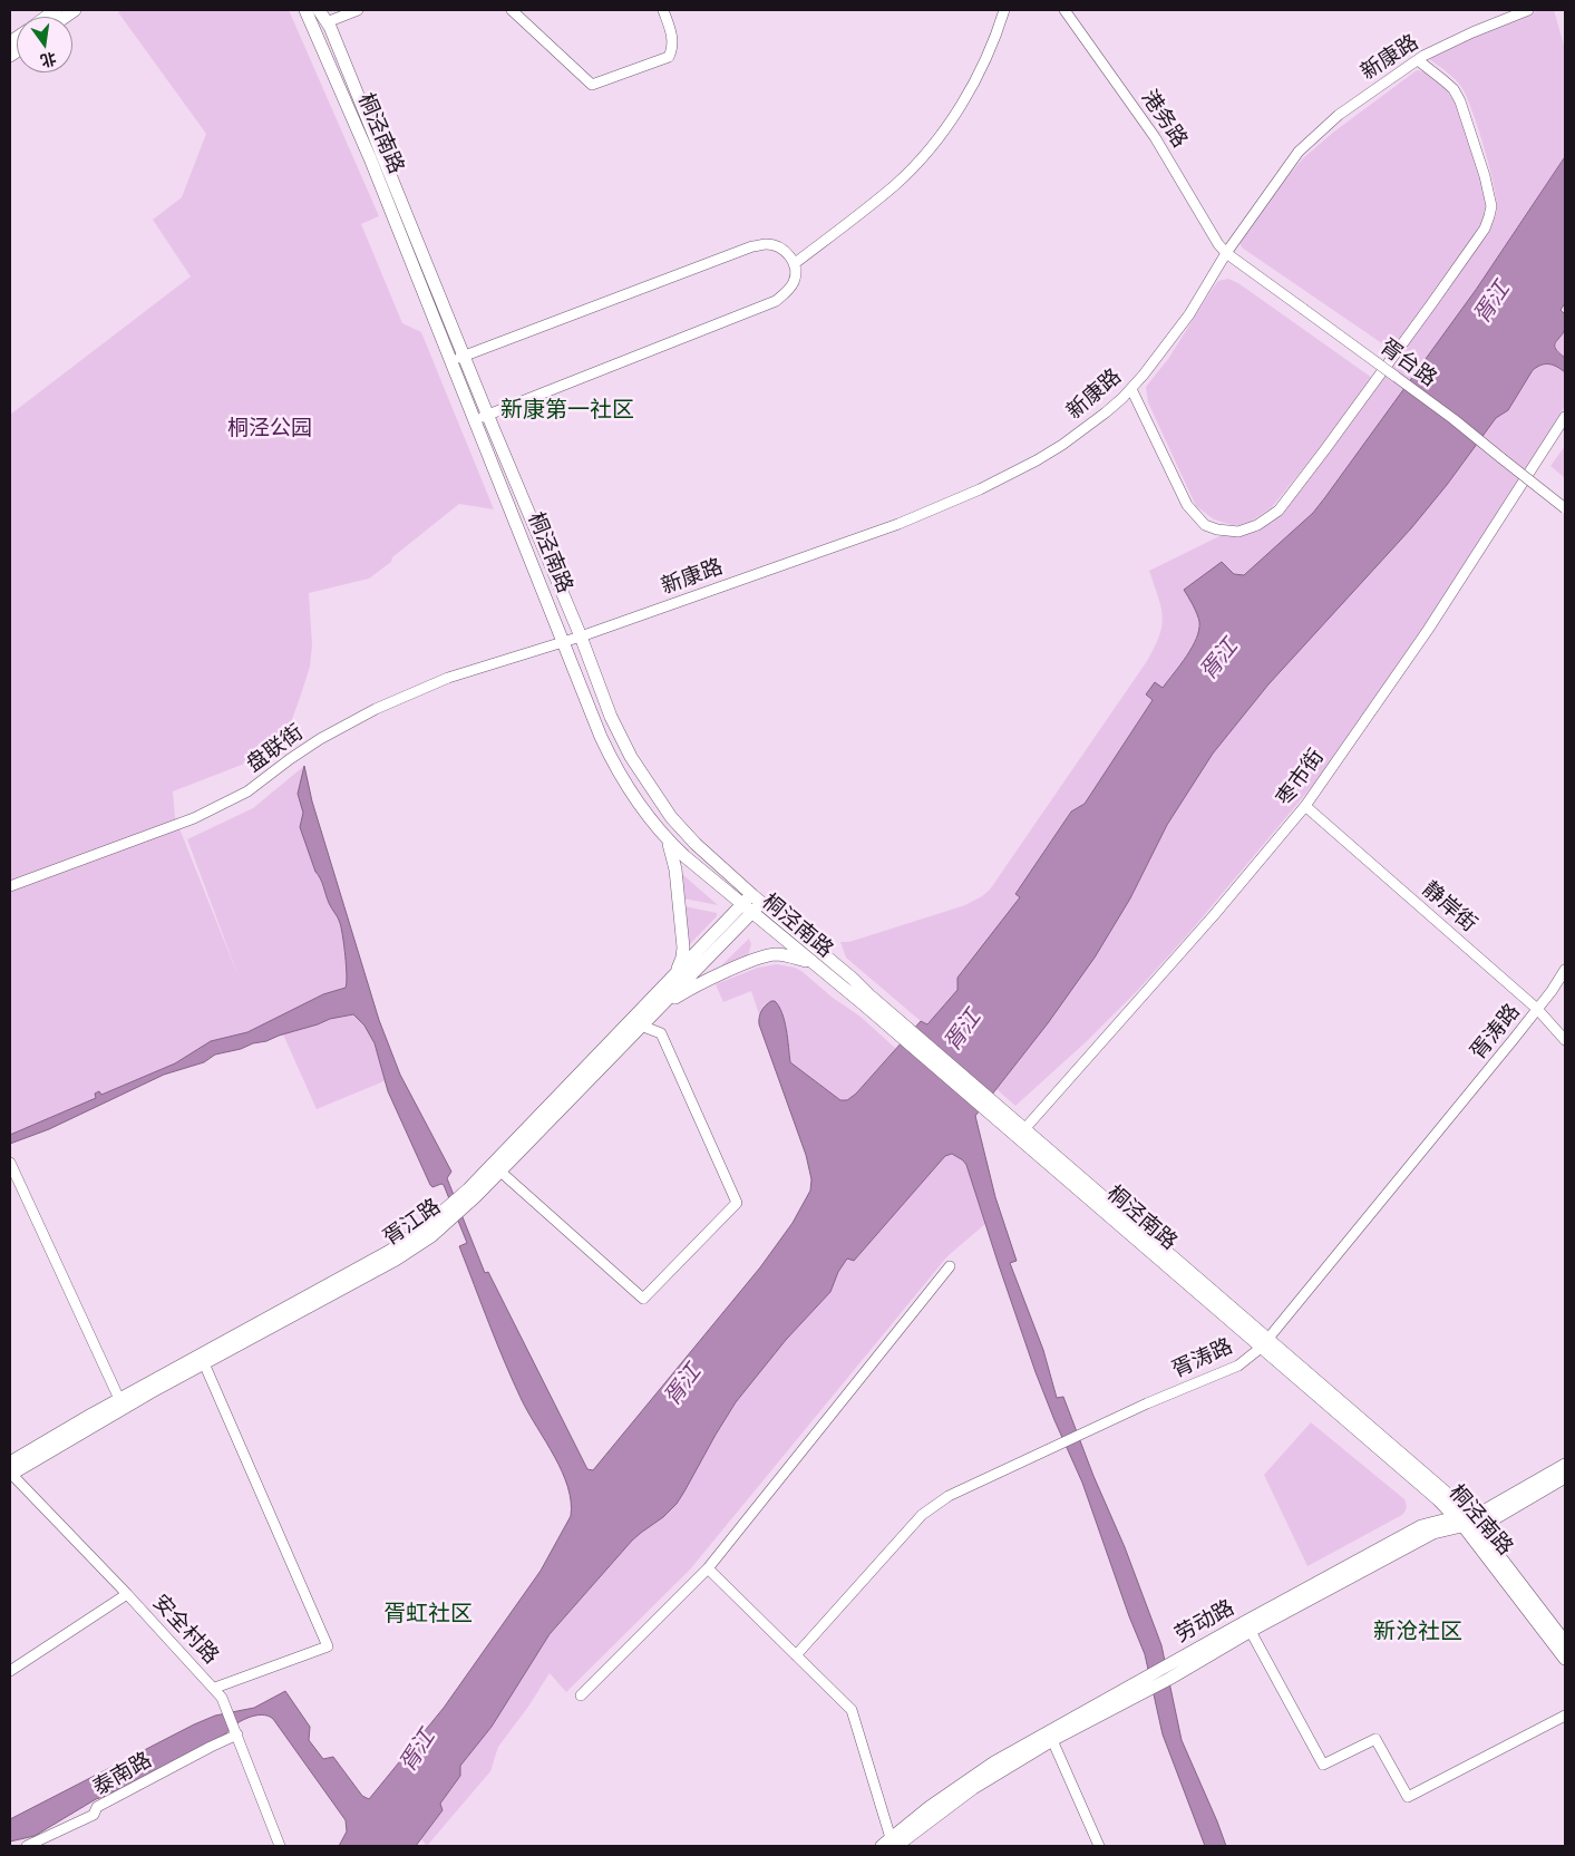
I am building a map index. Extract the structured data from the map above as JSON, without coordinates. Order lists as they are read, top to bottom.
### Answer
{
  "streets": {
    "main road": ["桐泾南路", "胥江路", "劳动路"],
    "street": [
      "新康路",
      "港务路",
      "胥台路",
      "盘联街",
      "枣市街",
      "静岸街",
      "胥涛路",
      "安全村路",
      "泰南路"
    ]
  },
  "crossings": [
    ["新康路", "港务路"],
    ["新康路", "桐泾南路"],
    ["新康路", "胥台路"],
    ["新康路", "盘联街"],
    ["港务路", "胥台路"],
    ["桐泾南路", "盘联街"],
    ["桐泾南路", "枣市街"],
    ["桐泾南路", "胥涛路"],
    ["桐泾南路", "胥江路"],
    ["桐泾南路", "劳动路"],
    ["枣市街", "静岸街"],
    ["静岸街", "胥涛路"],
    ["胥江路", "安全村路"],
    ["安全村路", "泰南路"]
  ],
  "districts": ["新康第一社区", "胥虹社区", "新沧社区"],
  "water": ["胥江"],
  "parks": ["桐泾公园"],
  "north": "bottom"
}
